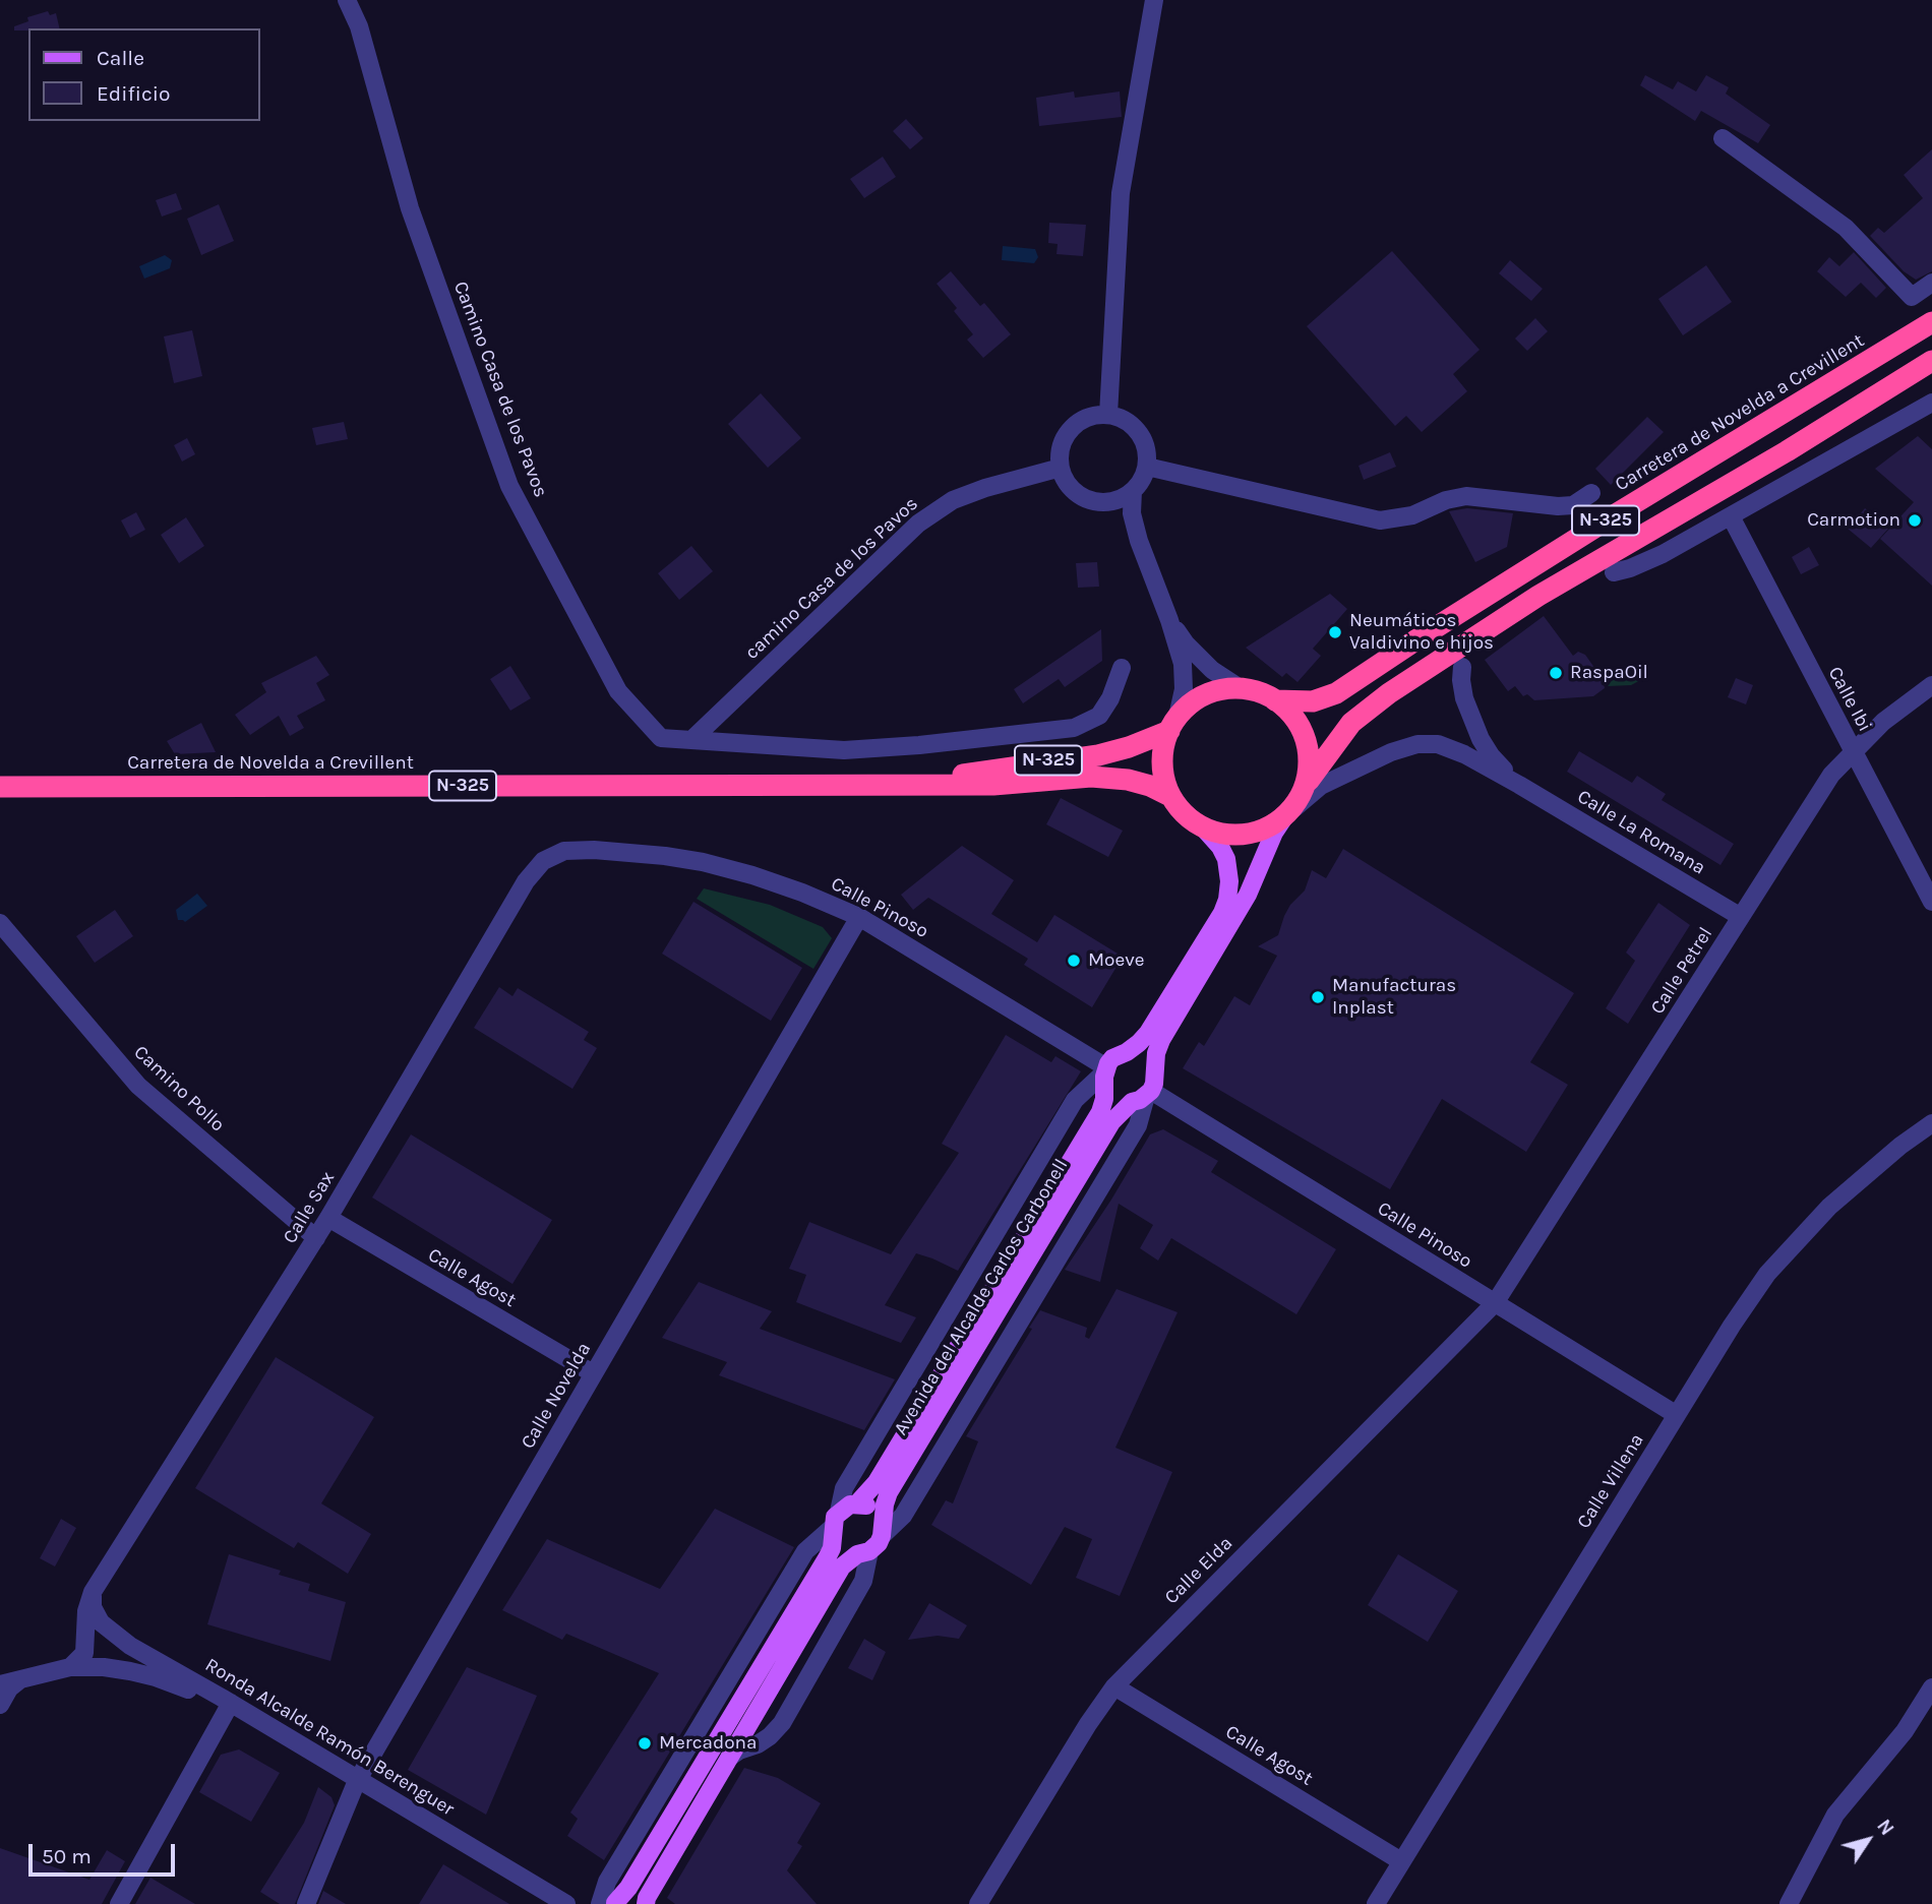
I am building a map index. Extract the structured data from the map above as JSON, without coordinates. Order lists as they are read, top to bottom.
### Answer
{
  "streets": {
    "highway": ["Carretera de Novelda a Crevillent", "N-325"],
    "main road": ["Avenida del Alcalde Carlos Carbonell"],
    "street": [
      "Camino Casa de los Pavos",
      "camino Casa de los Pavos",
      "Calle Ibi",
      "Calle La Romana",
      "Calle Pinoso",
      "Calle Petrel",
      "Camino Pollo",
      "Calle Sax",
      "Calle Agost",
      "Calle Novelda",
      "Calle Villena",
      "Calle Elda",
      "Ronda Alcalde Ramón Berenguer"
    ]
  },
  "crossings": [
    ["Camino Casa de los Pavos", "camino Casa de los Pavos"],
    ["Carretera de Novelda a Crevillent", "N-325"],
    ["Calle Ibi", "Calle Petrel"],
    ["Calle La Romana", "Calle Petrel"],
    ["Calle Pinoso", "Calle Petrel"],
    ["Calle Pinoso", "Calle Sax"],
    ["Calle Pinoso", "Avenida del Alcalde Carlos Carbonell"],
    ["Calle Pinoso", "Calle Novelda"],
    ["Calle Pinoso", "Calle Villena"],
    ["Calle Pinoso", "Calle Elda"],
    ["Calle Petrel", "Calle Elda"],
    ["Camino Pollo", "Calle Sax"],
    ["Calle Sax", "Calle Agost"],
    ["Calle Sax", "Ronda Alcalde Ramón Berenguer"],
    ["Calle Agost", "Calle Novelda"],
    ["Calle Agost", "Calle Villena"],
    ["Calle Agost", "Calle Elda"],
    ["Calle Novelda", "Ronda Alcalde Ramón Berenguer"]
  ],
  "places": [
    "Carmotion",
    "Neumáticos Valdivino e hijos",
    "RaspaOil",
    "Moeve",
    "Manufacturas Inplast",
    "Mercadona"
  ],
  "legend": ["Calle", "Edificio"],
  "scale_bar": "50 m",
  "north": "top right"
}
